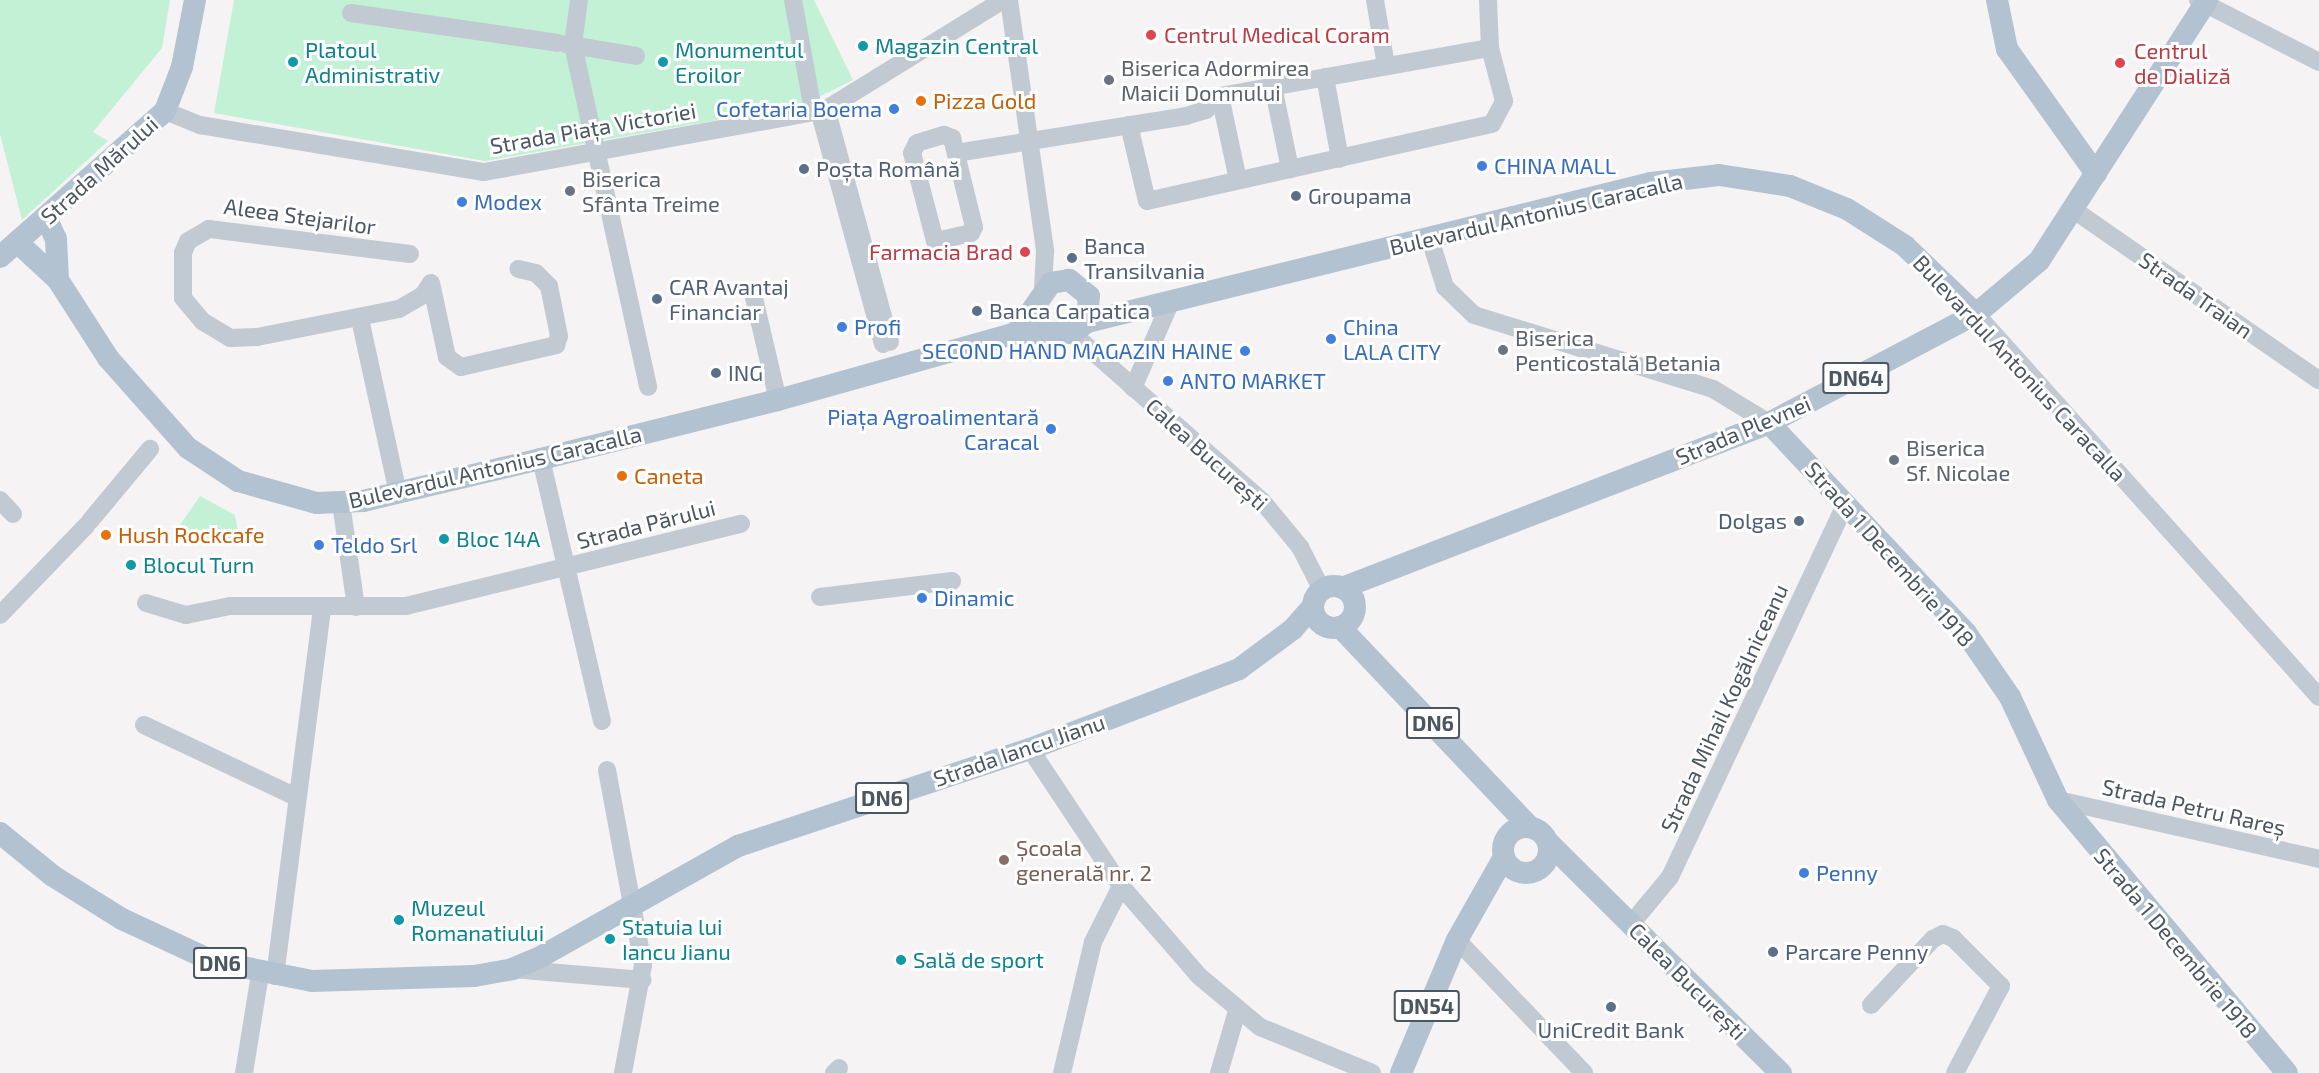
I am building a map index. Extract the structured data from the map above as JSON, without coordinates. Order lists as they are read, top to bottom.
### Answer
{
  "streets": {
    "main road": [
      "Strada Mărului",
      "Bulevardul Antonius Caracalla",
      "DN64",
      "Strada Plevnei",
      "Calea București",
      "Strada 1 Decembrie 1918",
      "DN6",
      "Strada Iancu Jianu",
      "DN54"
    ],
    "street": [
      "Strada Piața Victoriei",
      "Aleea Stejarilor",
      "Strada Traian",
      "Strada Părului",
      "Strada Mihail Kogălniceanu",
      "Strada Petru Rareș"
    ]
  },
  "crossings": [
    ["Strada Piața Victoriei", "Strada Mărului"],
    ["Strada Mărului", "Bulevardul Antonius Caracalla"],
    ["Bulevardul Antonius Caracalla", "Strada Plevnei"],
    ["Bulevardul Antonius Caracalla", "Calea București"],
    ["Bulevardul Antonius Caracalla", "Strada Părului"],
    ["Bulevardul Antonius Caracalla", "Strada 1 Decembrie 1918"],
    ["Strada Traian", "Strada Plevnei"],
    ["Strada Plevnei", "Calea București"],
    ["Strada Plevnei", "Strada 1 Decembrie 1918"],
    ["Strada Plevnei", "Strada Iancu Jianu"],
    ["Calea București", "Strada Mihail Kogălniceanu"],
    ["Calea București", "DN6"],
    ["Calea București", "Strada Iancu Jianu"],
    ["Strada 1 Decembrie 1918", "Strada Mihail Kogălniceanu"],
    ["Strada 1 Decembrie 1918", "Strada Petru Rareș"],
    ["DN6", "DN54"]
  ],
  "places": [
    "Centrul Medical Coram",
    "Magazin Central",
    "Platoul Administrativ",
    "Monumentul Eroilor",
    "Centrul de Dializă",
    "Biserica Adormirea Maicii Domnului",
    "Pizza Gold",
    "Cofetaria Boema",
    "CHINA MALL",
    "Poșta Română",
    "Biserica Sfânta Treime",
    "Groupama",
    "Modex",
    "Farmacia Brad",
    "Banca Transilvania",
    "CAR Avantaj Financiar",
    "Banca Carpatica",
    "Profi",
    "China LALA CITY",
    "Biserica Penticostală Betania",
    "SECOND HAND MAGAZIN HAINE",
    "ING",
    "ANTO MARKET",
    "Piața Agroalimentară Caracal",
    "Biserica Sf. Nicolae",
    "Caneta",
    "Dolgas",
    "Hush Rockcafe",
    "Bloc 14A",
    "Teldo Srl",
    "Blocul Turn",
    "Dinamic",
    "Școala generală nr. 2",
    "Penny",
    "Muzeul Romanatiului",
    "Statuia lui Iancu Jianu",
    "Parcare Penny",
    "Sală de sport",
    "UniCredit Bank"
  ]
}
